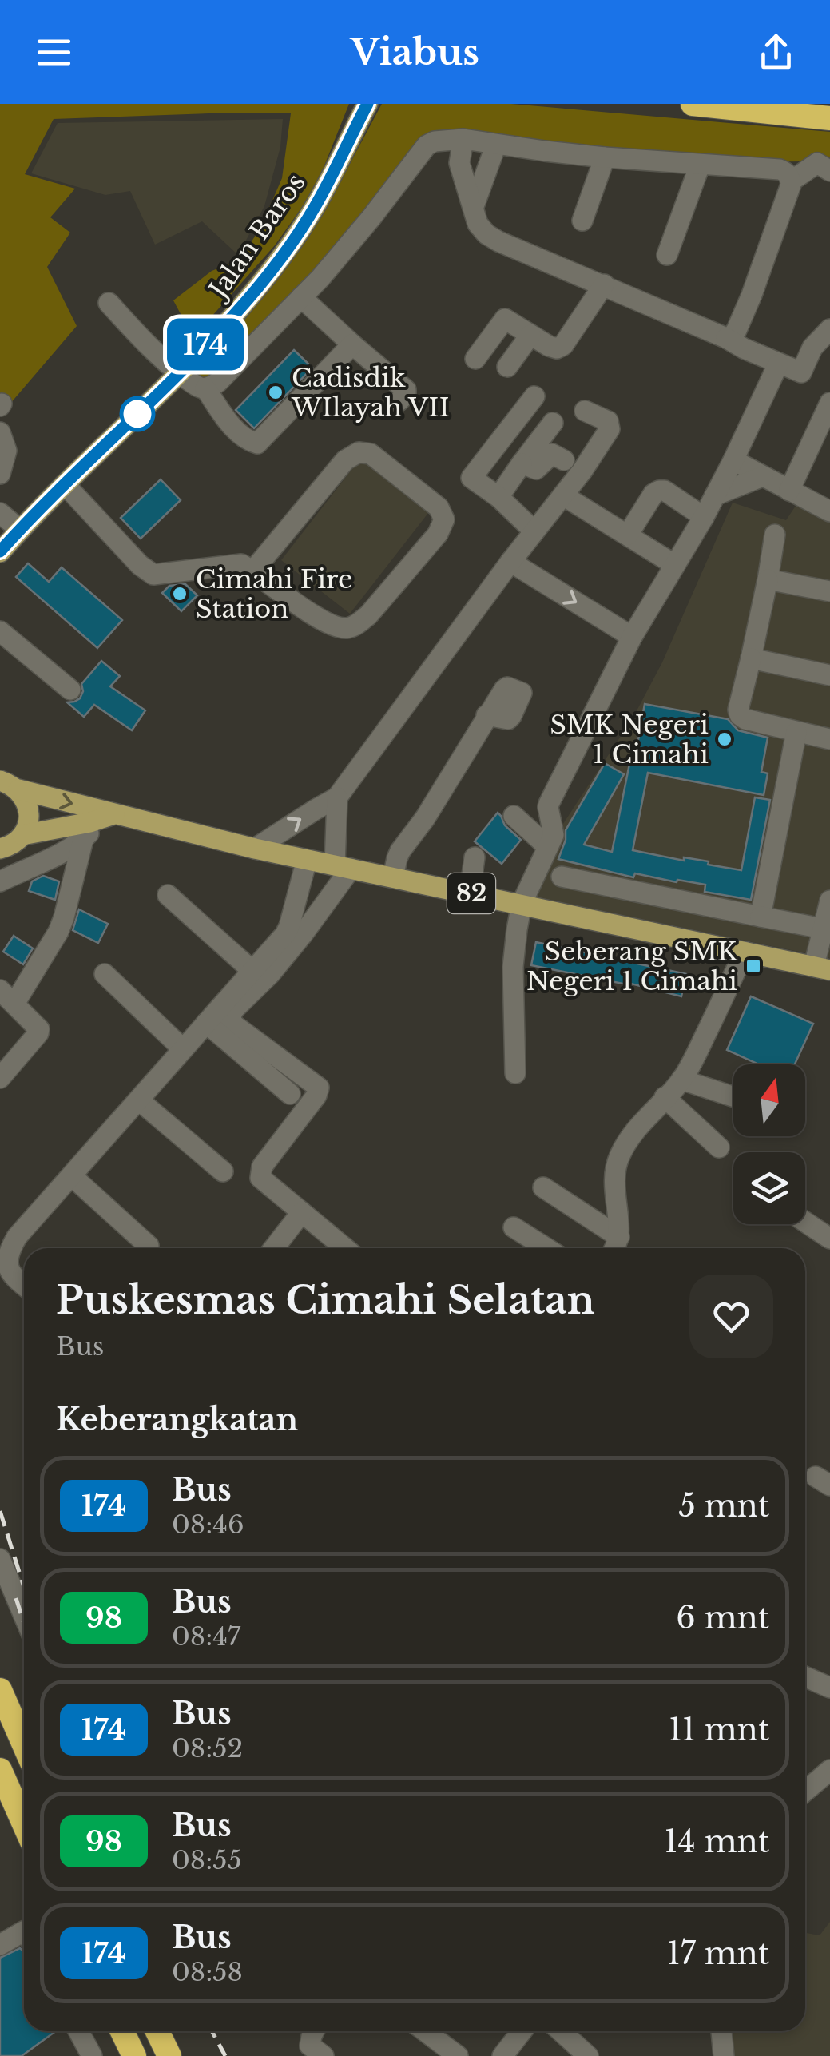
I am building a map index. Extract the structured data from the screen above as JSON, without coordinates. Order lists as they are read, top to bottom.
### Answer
{
  "streets": {
    "main road": ["Jalan Baros", "82"]
  },
  "places": {
    "other": ["Cadisdik WIlayah VII", "Cimahi Fire Station", "SMK Negeri 1 Cimahi"],
    "transit": ["Seberang SMK Negeri 1 Cimahi"]
  },
  "lines": ["bus line 174"],
  "north": "top",
  "page": {
    "header": "Viabus",
    "on_map": "174",
    "heading": [
      ["Puskesmas Cimahi Selatan", "Bus"],
      "Keberangkatan"
    ],
    "list": [
      {
        "mark": "174",
        "name": "Bus",
        "note": "08:46",
        "value": "5 mnt"
      },
      {
        "mark": "98",
        "name": "Bus",
        "note": "08:47",
        "value": "6 mnt"
      },
      {
        "mark": "174",
        "name": "Bus",
        "note": "08:52",
        "value": "11 mnt"
      },
      {
        "mark": "98",
        "name": "Bus",
        "note": "08:55",
        "value": "14 mnt"
      },
      {
        "mark": "174",
        "name": "Bus",
        "note": "08:58",
        "value": "17 mnt"
      }
    ]
  }
}
